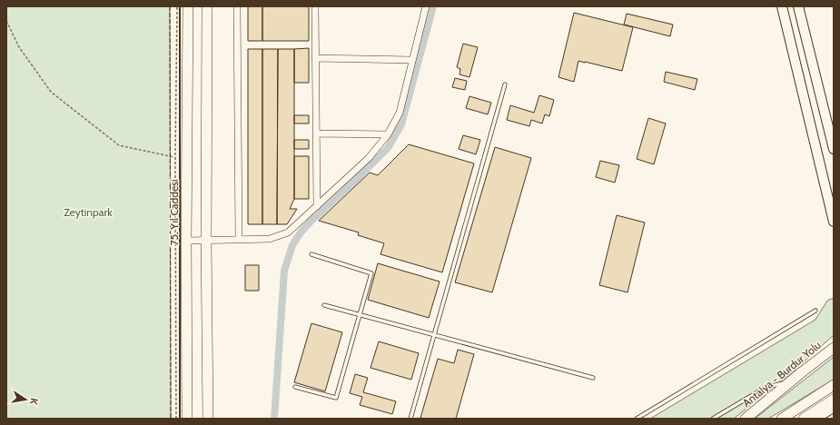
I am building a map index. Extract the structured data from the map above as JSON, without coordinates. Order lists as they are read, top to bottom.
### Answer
{
  "streets": {
    "main road": ["75. Yıl Caddesi", "Antalya - Burdur Yolu"]
  },
  "parks": ["Zeytinpark"],
  "north": "right"
}
